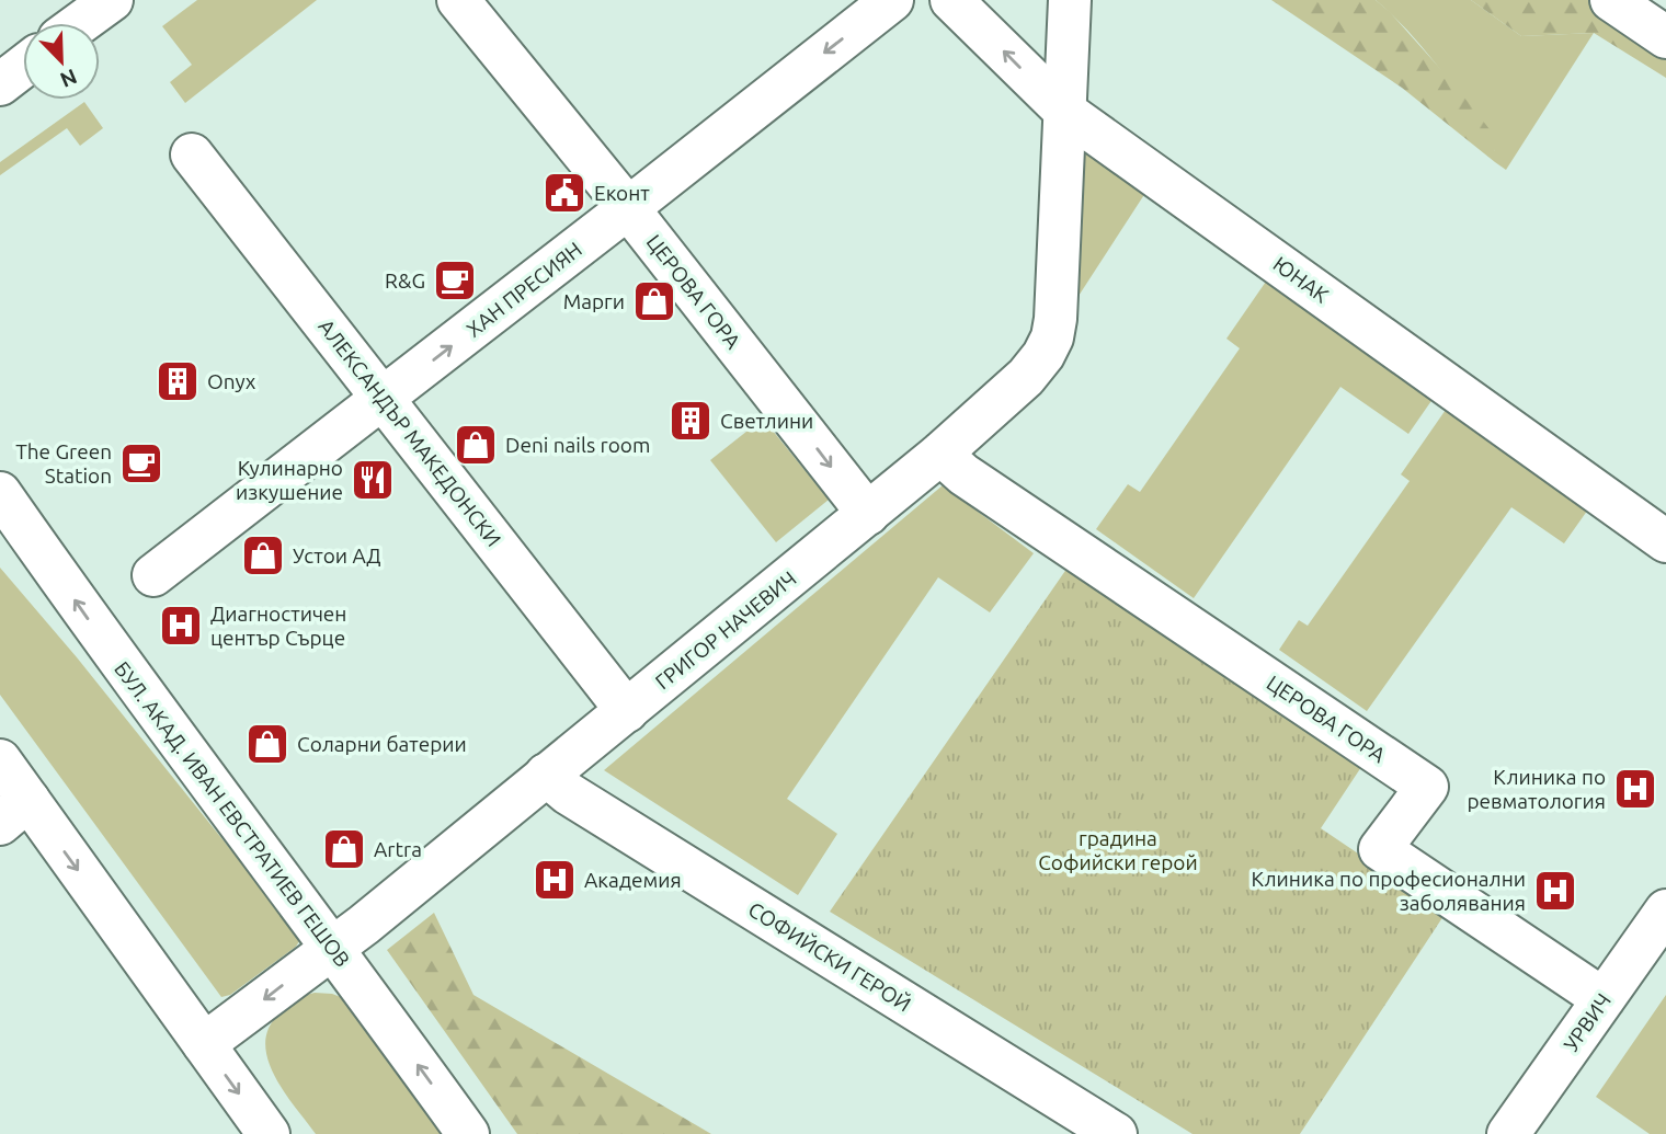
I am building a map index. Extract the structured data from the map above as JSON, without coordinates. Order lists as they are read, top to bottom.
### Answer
{
  "streets": {
    "street": [
      "ЮНАК",
      "ХАН ПРЕСИЯН",
      "ЦЕРОВА ГОРА",
      "АЛЕКСАНДЪР МАКЕДОНСКИ",
      "ГРИГОР НАЧЕВИЧ",
      "БУЛ. АКАД. ИВАН ЕВСТРАТИЕВ ГЕШОВ",
      "СОФИЙСКИ ГЕРОЙ",
      "УРВИЧ"
    ]
  },
  "crossings": [
    ["ЮНАК", "ГРИГОР НАЧЕВИЧ"],
    ["ХАН ПРЕСИЯН", "ЦЕРОВА ГОРА"],
    ["ХАН ПРЕСИЯН", "АЛЕКСАНДЪР МАКЕДОНСКИ"],
    ["ЦЕРОВА ГОРА", "ГРИГОР НАЧЕВИЧ"],
    ["ЦЕРОВА ГОРА", "УРВИЧ"],
    ["АЛЕКСАНДЪР МАКЕДОНСКИ", "ГРИГОР НАЧЕВИЧ"],
    ["ГРИГОР НАЧЕВИЧ", "БУЛ. АКАД. ИВАН ЕВСТРАТИЕВ ГЕШОВ"],
    ["ГРИГОР НАЧЕВИЧ", "СОФИЙСКИ ГЕРОЙ"]
  ],
  "parks": ["градина Софийски герой"],
  "places": {
    "public building": ["Еконт"],
    "cafe": ["R&G", "The Green Station"],
    "shop": [
      "Марги",
      "Deni nails room",
      "Устои АД",
      "Соларни батерии",
      "Artra"
    ],
    "building": ["Onyx", "Светлини"],
    "restaurant": ["Кулинарно изкушение"],
    "hospital": [
      "Диагностичен център Сърце",
      "Клиника по ревматология",
      "Академия",
      "Клиника по професионални заболявания"
    ]
  },
  "north": "bottom right"
}
